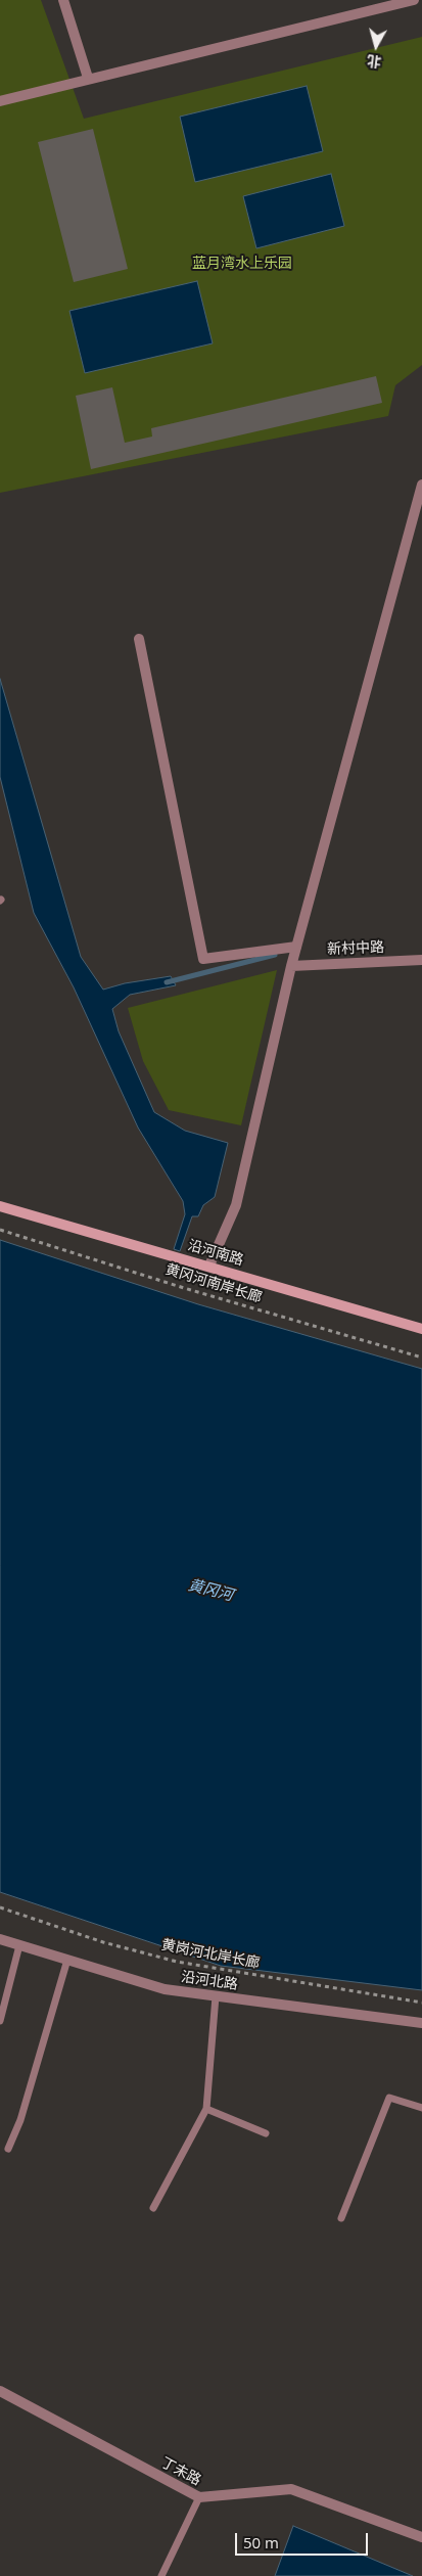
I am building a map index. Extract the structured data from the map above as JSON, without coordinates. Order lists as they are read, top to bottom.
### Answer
{
  "streets": {
    "main road": ["沿河南路"],
    "street": ["新村中路", "沿河北路", "丁未路"],
    "path": ["黄冈河南岸长廊", "黄岗河北岸长廊"]
  },
  "water": ["黄冈河"],
  "parks": ["蓝月湾水上乐园"],
  "scale_bar": "50 m",
  "north": "bottom"
}
